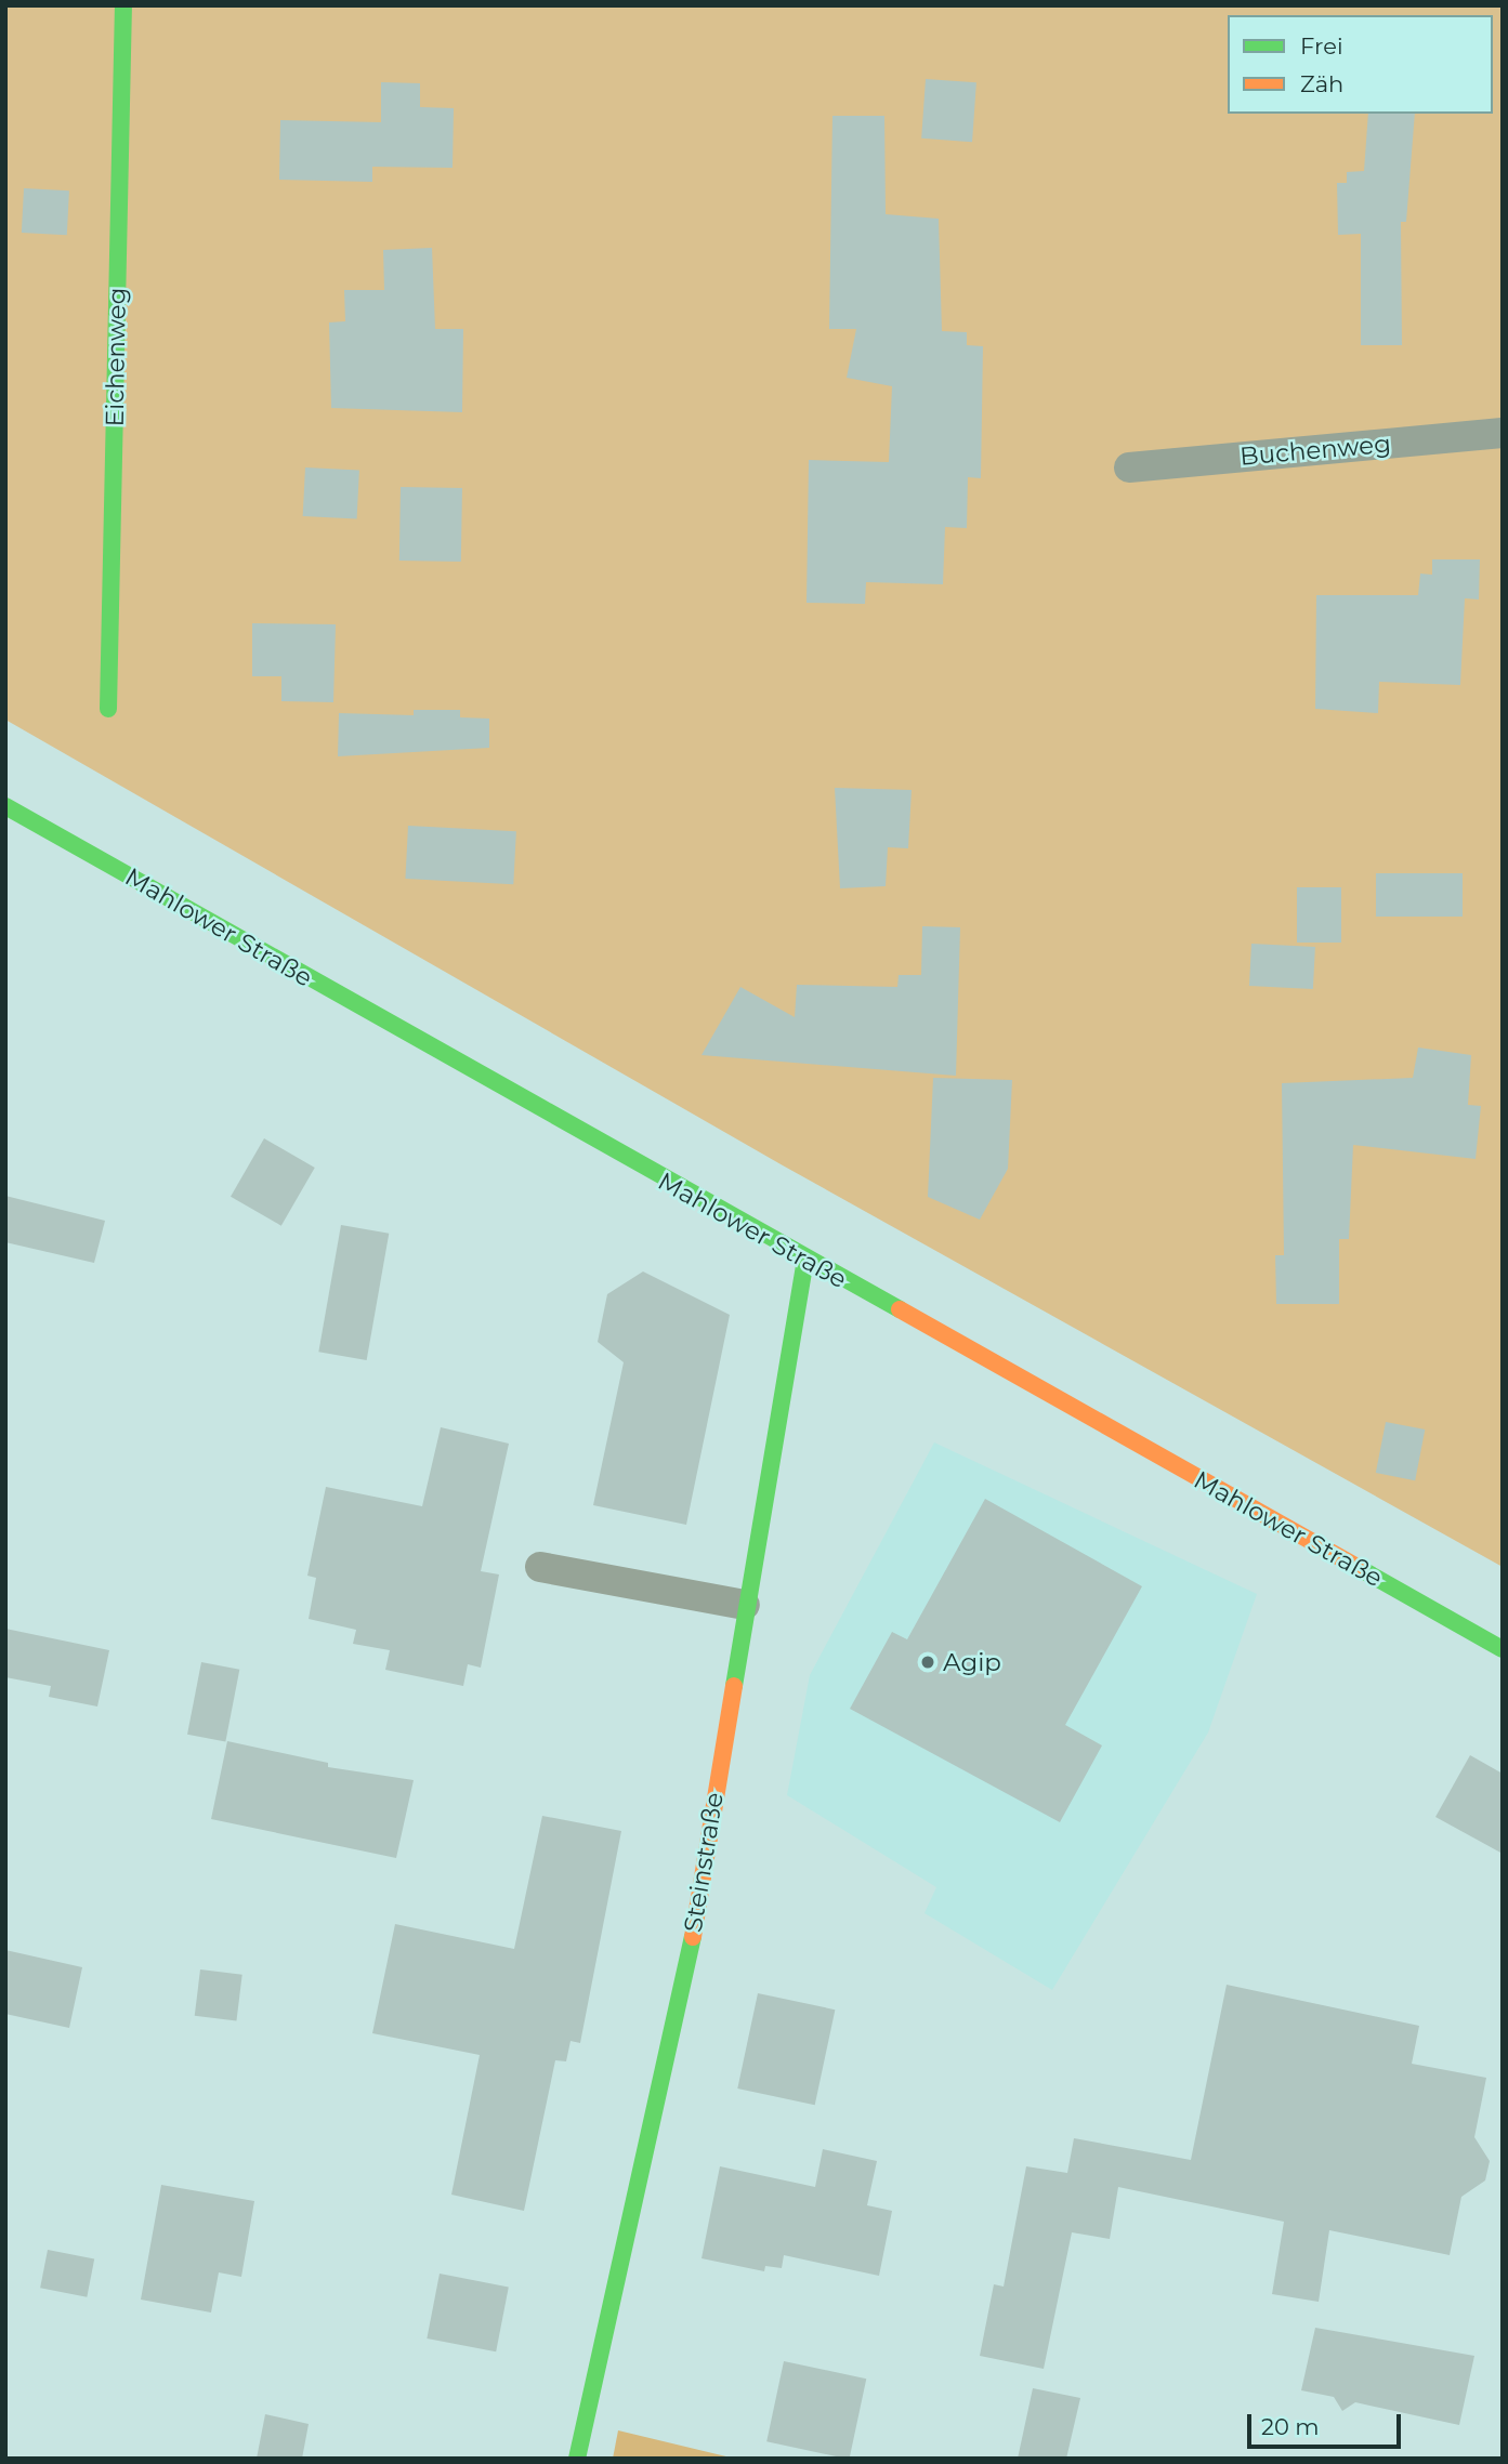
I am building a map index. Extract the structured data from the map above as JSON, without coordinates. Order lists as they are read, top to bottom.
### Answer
{
  "streets": {
    "street": ["Eichenweg", "Mahlower Straße", "Steinstraße"],
    "lane": ["Buchenweg"]
  },
  "crossings": [
    ["Mahlower Straße", "Steinstraße"]
  ],
  "places": ["Agip"],
  "legend": ["Frei", "Zäh"],
  "scale_bar": "20 m"
}
